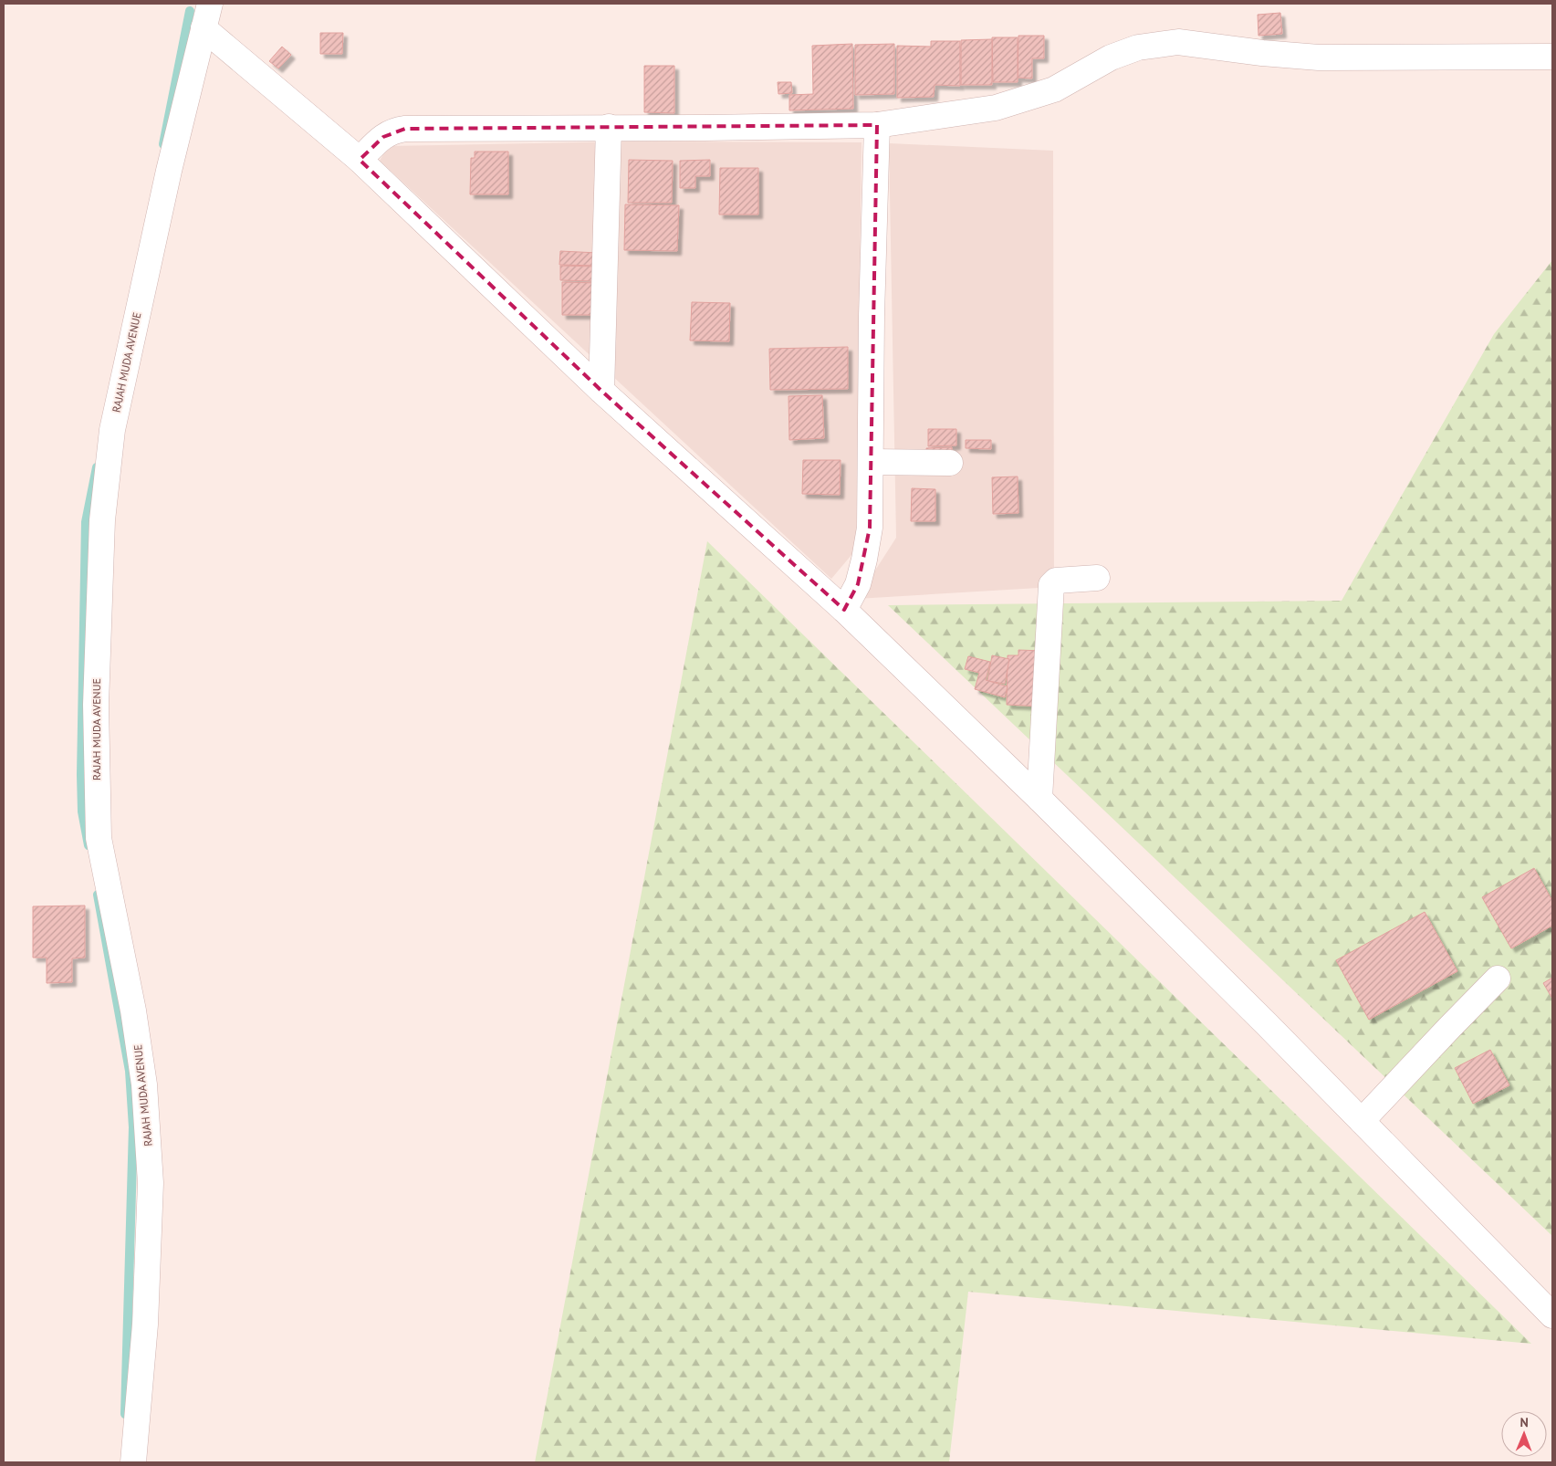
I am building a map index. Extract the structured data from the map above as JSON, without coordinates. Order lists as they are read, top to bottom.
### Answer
{
  "streets": {
    "street": ["RAJAH MUDA AVENUE"]
  },
  "north": "top"
}
